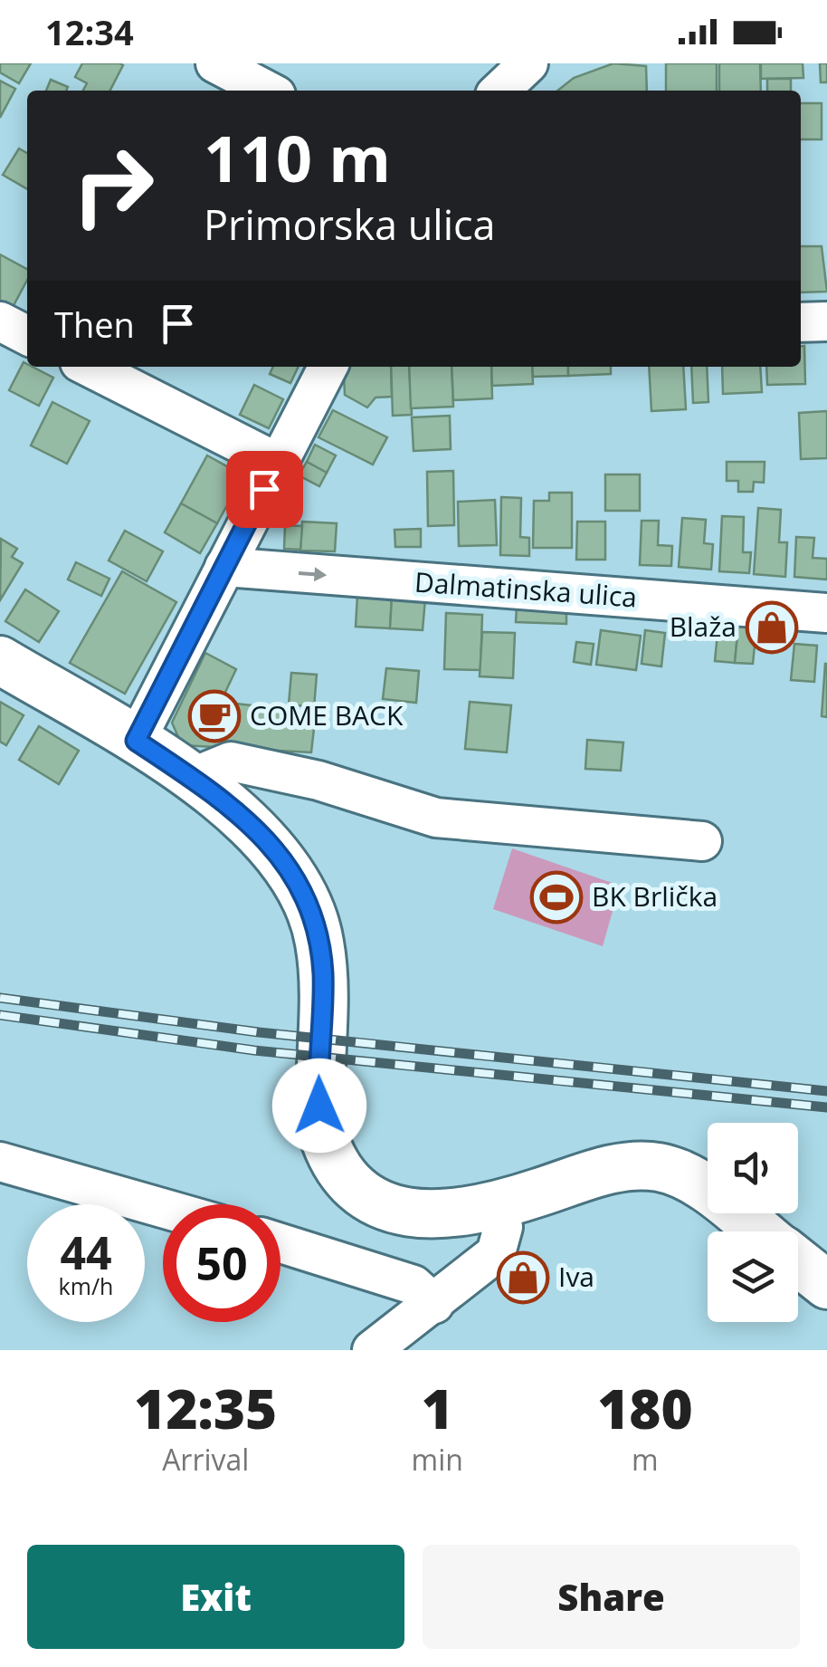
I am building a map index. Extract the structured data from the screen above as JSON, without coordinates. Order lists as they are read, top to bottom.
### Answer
{
  "streets": {
    "street": ["Dalmatinska ulica"]
  },
  "places": {
    "shop": ["Blaža", "Iva"],
    "cafe": ["COME BACK"],
    "sports": ["BK Brlička"]
  },
  "page": {
    "status": "12:34",
    "turn": ["110 m", "Primorska ulica"],
    "then": "Then",
    "speed": "44 km/h",
    "limit": "50",
    "eta": [
      "12:35",
      "Arrival",
      "1",
      "min",
      "180",
      "m"
    ],
    "buttons": ["Exit", "Share"]
  }
}
